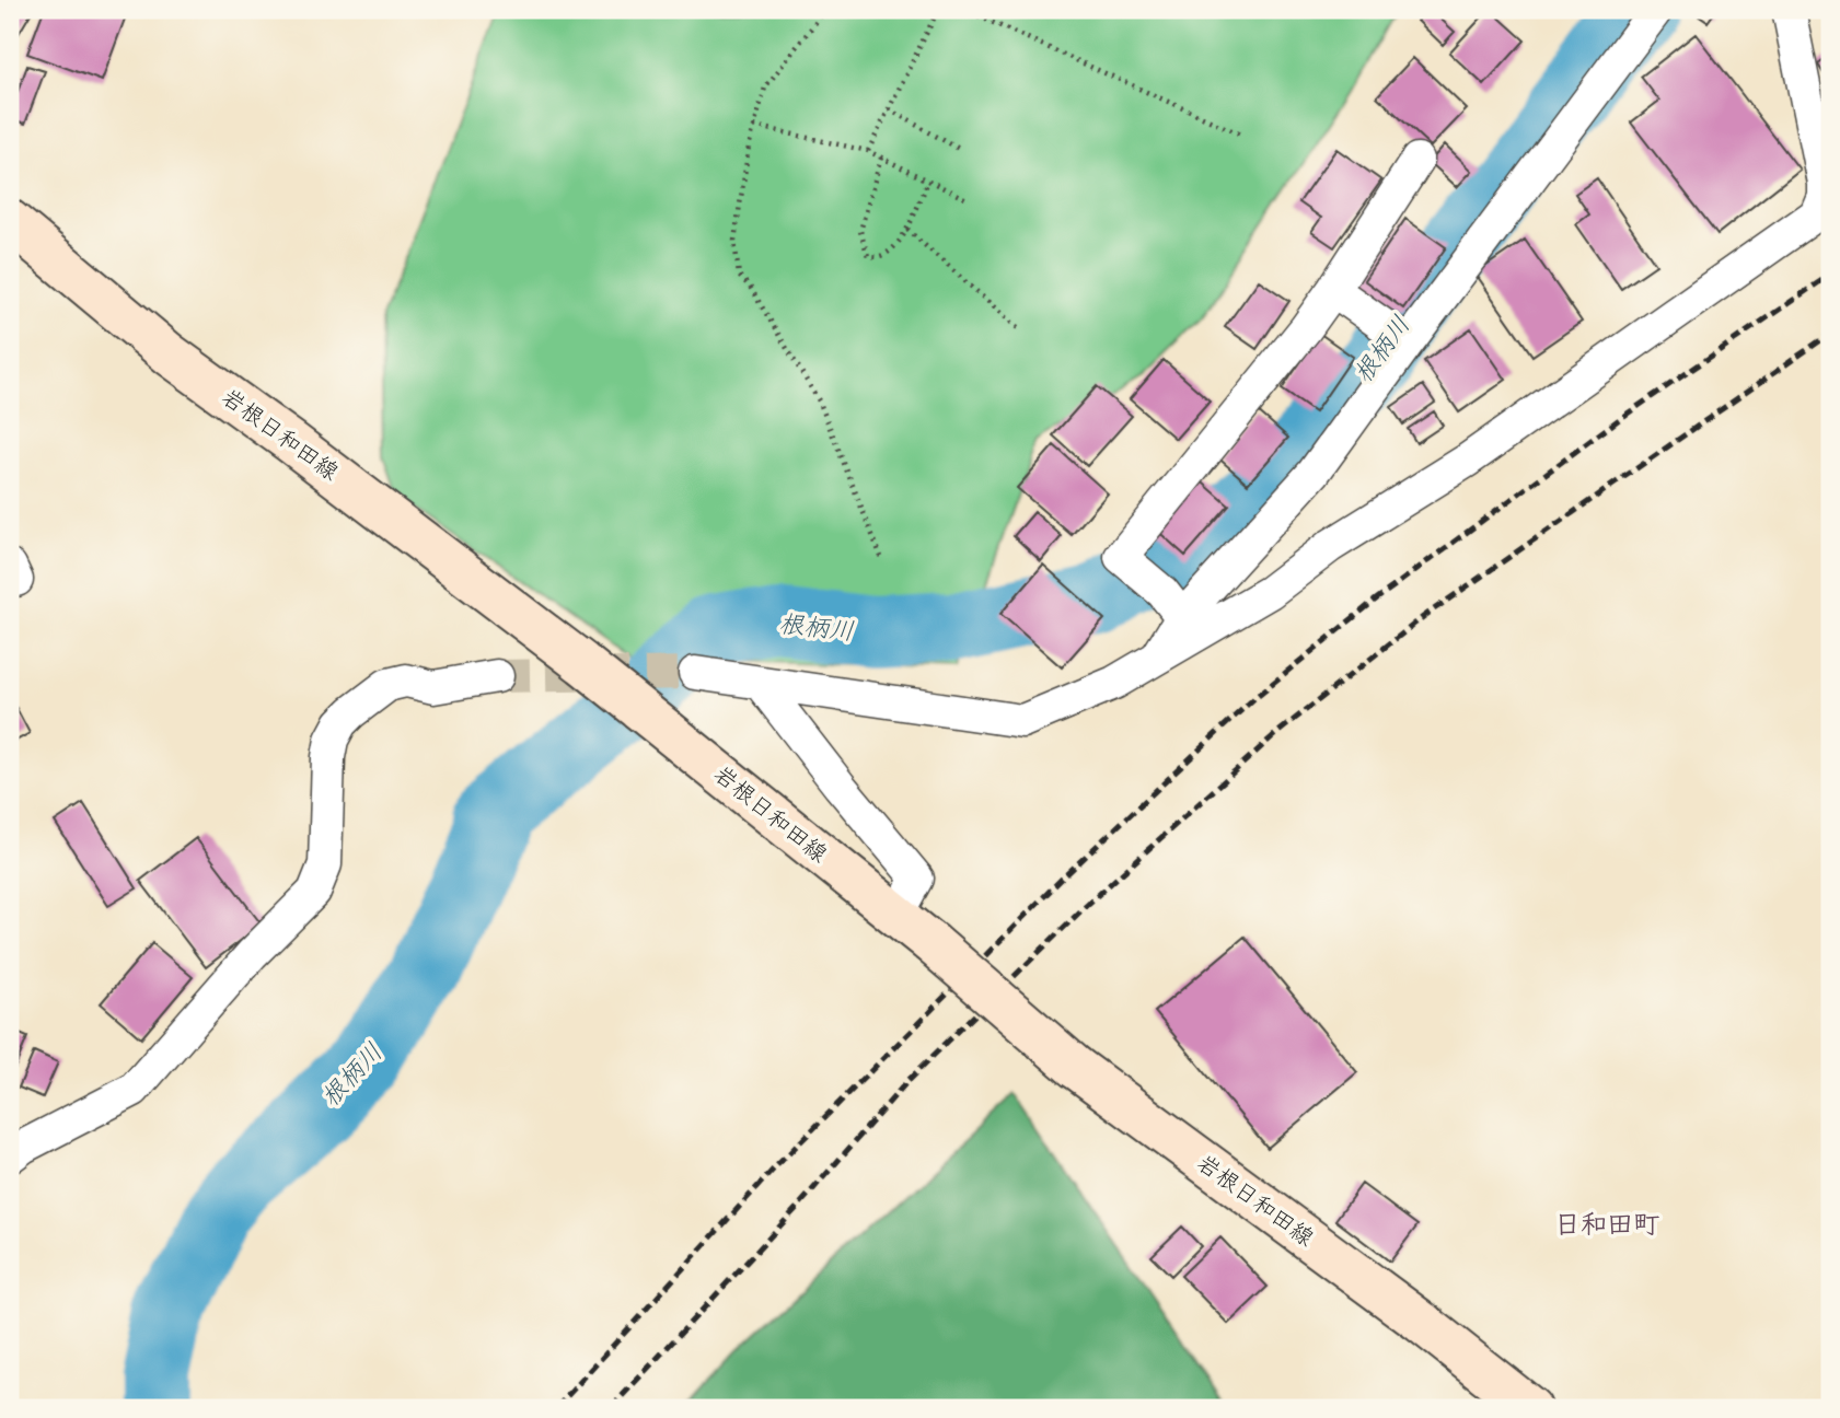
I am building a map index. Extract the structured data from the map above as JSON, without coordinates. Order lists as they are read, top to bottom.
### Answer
{
  "streets": {
    "main road": ["岩根日和田線"]
  },
  "districts": ["日和田町"],
  "water": ["根柄川"]
}
